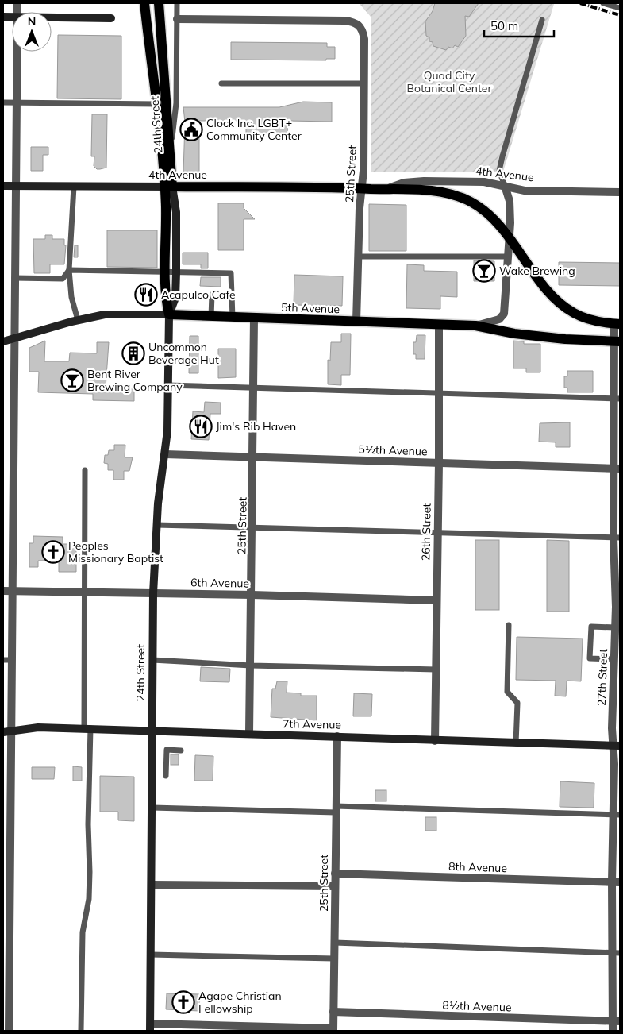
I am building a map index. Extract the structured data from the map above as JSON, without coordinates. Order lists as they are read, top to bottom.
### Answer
{
  "streets": {
    "main road": ["24th Street", "4th Avenue", "5th Avenue"],
    "street": [
      "25th Street",
      "5½th Avenue",
      "26th Street",
      "6th Avenue",
      "27th Street",
      "7th Avenue",
      "8th Avenue",
      "8½th Avenue"
    ]
  },
  "crossings": [
    ["24th Street", "4th Avenue"],
    ["24th Street", "5th Avenue"],
    ["24th Street", "5½th Avenue"],
    ["24th Street", "6th Avenue"],
    ["24th Street", "7th Avenue"],
    ["25th Street", "4th Avenue"],
    ["25th Street", "5th Avenue"],
    ["25th Street", "5½th Avenue"],
    ["25th Street", "6th Avenue"],
    ["25th Street", "7th Avenue"],
    ["25th Street", "8th Avenue"],
    ["25th Street", "8½th Avenue"],
    ["5th Avenue", "26th Street"],
    ["5th Avenue", "27th Street"],
    ["5½th Avenue", "26th Street"],
    ["5½th Avenue", "27th Street"],
    ["26th Street", "6th Avenue"],
    ["26th Street", "7th Avenue"],
    ["27th Street", "7th Avenue"],
    ["27th Street", "8th Avenue"],
    ["27th Street", "8½th Avenue"]
  ],
  "parks": ["Quad City Botanical Center"],
  "places": {
    "public building": ["Clock Inc. LGBT+ Community Center"],
    "bar": ["Wake Brewing", "Bent River Brewing Company"],
    "restaurant": ["Acapulco Cafe", "Jim's Rib Haven"],
    "building": ["Uncommon Beverage Hut"],
    "church": ["Peoples Missionary Baptist", "Agape Christian Fellowship"]
  },
  "scale_bar": "50 m",
  "north": "top"
}
